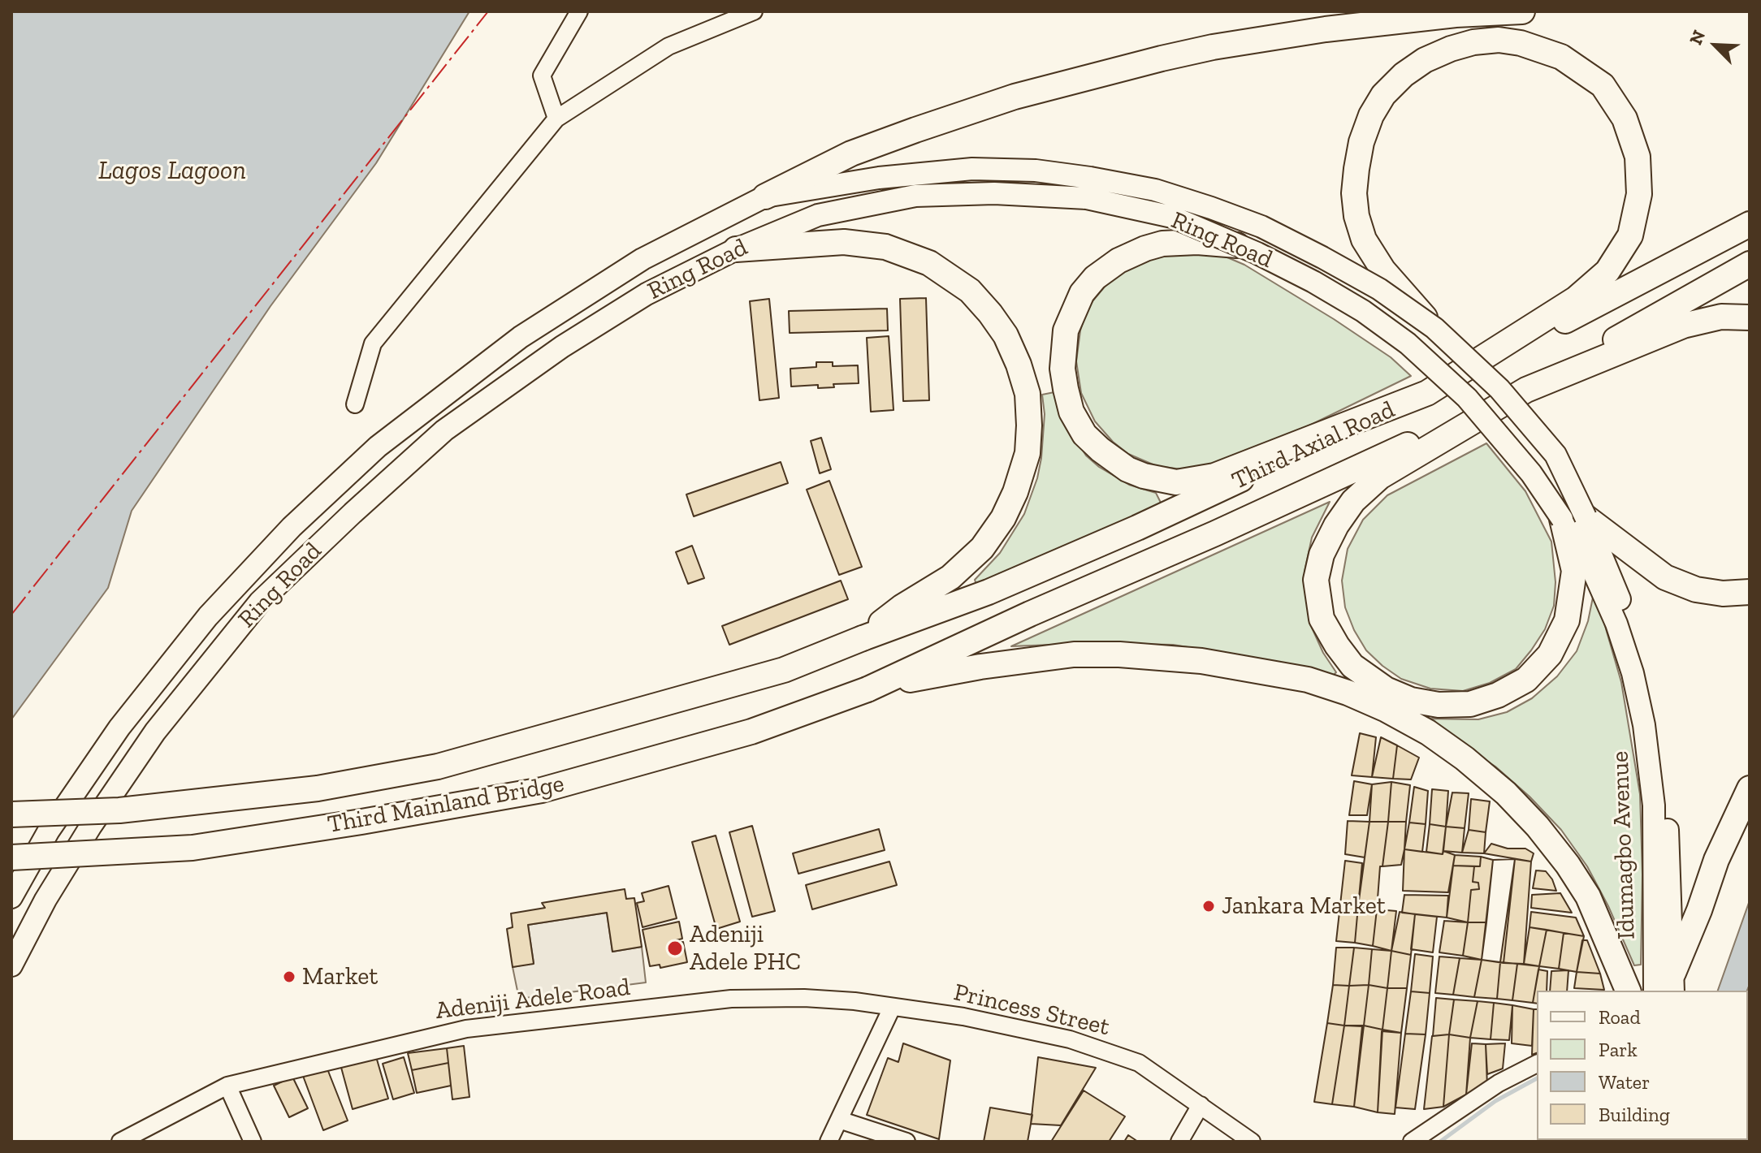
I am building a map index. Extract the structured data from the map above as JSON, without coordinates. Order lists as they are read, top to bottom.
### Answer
{
  "streets": {
    "highway": ["Third Axial Road", "Third Mainland Bridge"],
    "main road": ["Ring Road", "Idumagbo Avenue"],
    "street": ["Adeniji Adele Road", "Princess Street"]
  },
  "crossings": [
    ["Ring Road", "Idumagbo Avenue"],
    ["Third Axial Road", "Third Mainland Bridge"],
    ["Adeniji Adele Road", "Princess Street"]
  ],
  "water": ["Lagos Lagoon"],
  "places": ["Jankara Market", "Adeniji Adele PHC", "Market"],
  "legend": [
    "Road",
    "Park",
    "Water",
    "Building"
  ],
  "north": "top left"
}
